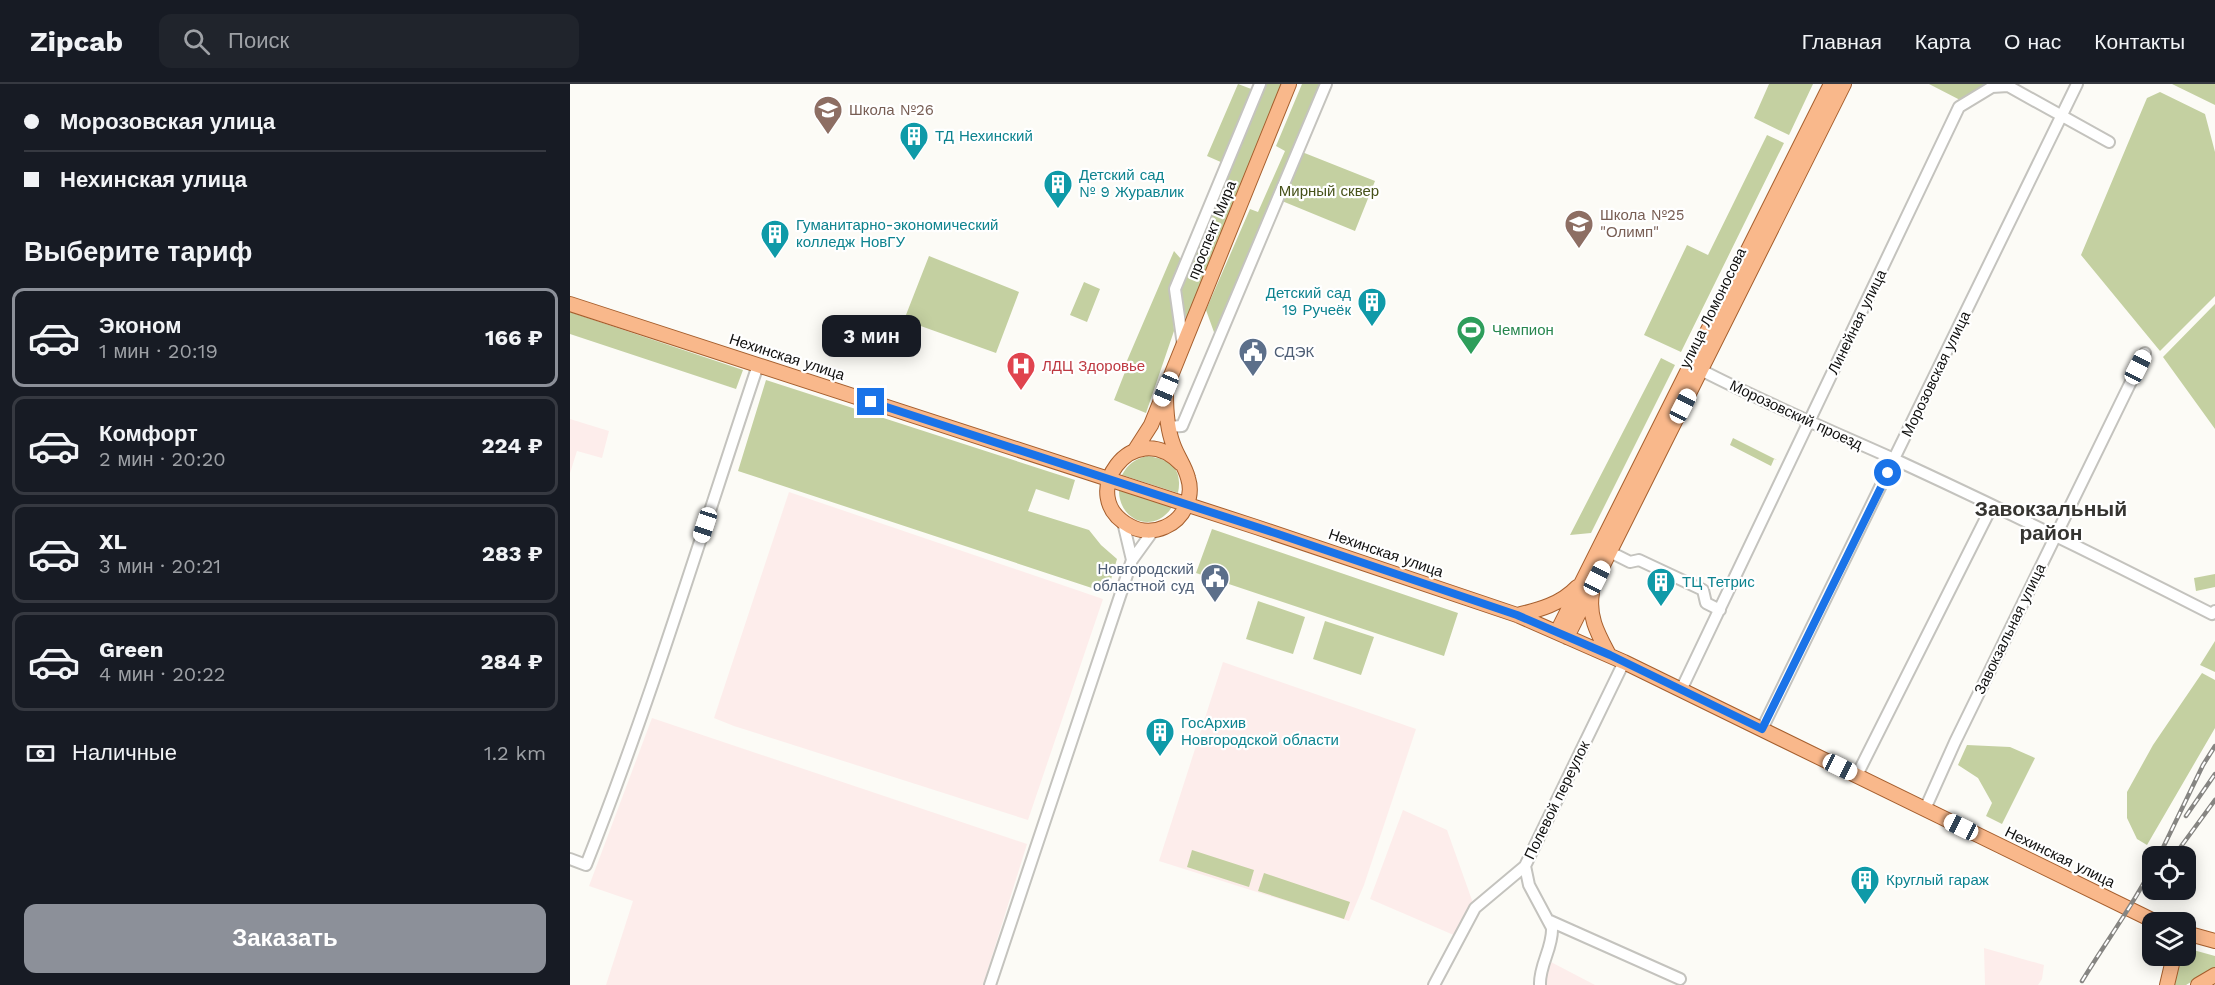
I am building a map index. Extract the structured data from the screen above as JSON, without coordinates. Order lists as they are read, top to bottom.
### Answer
{
  "streets": {
    "main road": ["проспект Мира", "улица Ломоносова", "Нехинская улица"],
    "street": [
      "Линейная улица",
      "Морозовская улица",
      "Морозовский проезд",
      "Завокзальная улица",
      "Полевой переулок"
    ]
  },
  "crossings": [
    ["проспект Мира", "Нехинская улица"],
    ["улица Ломоносова", "Нехинская улица"],
    ["улица Ломоносова", "Морозовский проезд"],
    ["Линейная улица", "Нехинская улица"],
    ["Линейная улица", "Морозовская улица"],
    ["Линейная улица", "Морозовский проезд"],
    ["Нехинская улица", "Морозовская улица"],
    ["Нехинская улица", "Завокзальная улица"],
    ["Нехинская улица", "Полевой переулок"],
    ["Морозовская улица", "Морозовский проезд"],
    ["Морозовский проезд", "Завокзальная улица"]
  ],
  "districts": ["Завокзальный район"],
  "parks": ["Мирный сквер"],
  "places": {
    "school or university": ["Школа №26", "Школа №25 \"Олимп\""],
    "building": [
      "ТД Нехинский",
      "Детский сад № 9 Журавлик",
      "Гуманитарно-экономический колледж НовГУ",
      "Детский сад 19 Ручеёк",
      "ТЦ Тетрис",
      "ГосАрхив Новгородской области",
      "Круглый гараж"
    ],
    "sports": ["Чемпион"],
    "public building": ["СДЭК", "Новгородский областной суд"],
    "hospital": ["ЛДЦ Здоровье"]
  },
  "page": {
    "header": "Zipcab",
    "search": "Поиск",
    "nav": [
      "Главная",
      "Карта",
      "О нас",
      "Контакты"
    ],
    "banner": ["Морозовская улица", "Нехинская улица"],
    "heading": "Выберите тариф",
    "list": [
      {
        "name": "Эконом",
        "note": "1 мин · 20:19",
        "value": "166 ₽"
      },
      {
        "name": "Комфорт",
        "note": "2 мин · 20:20",
        "value": "224 ₽"
      },
      {
        "name": "XL",
        "note": "3 мин · 20:21",
        "value": "283 ₽"
      },
      {
        "name": "Green",
        "note": "4 мин · 20:22",
        "value": "284 ₽"
      }
    ],
    "bubble": "3 мин",
    "pay": ["Наличные", "1.2 km"],
    "buttons": "Заказать"
  }
}
